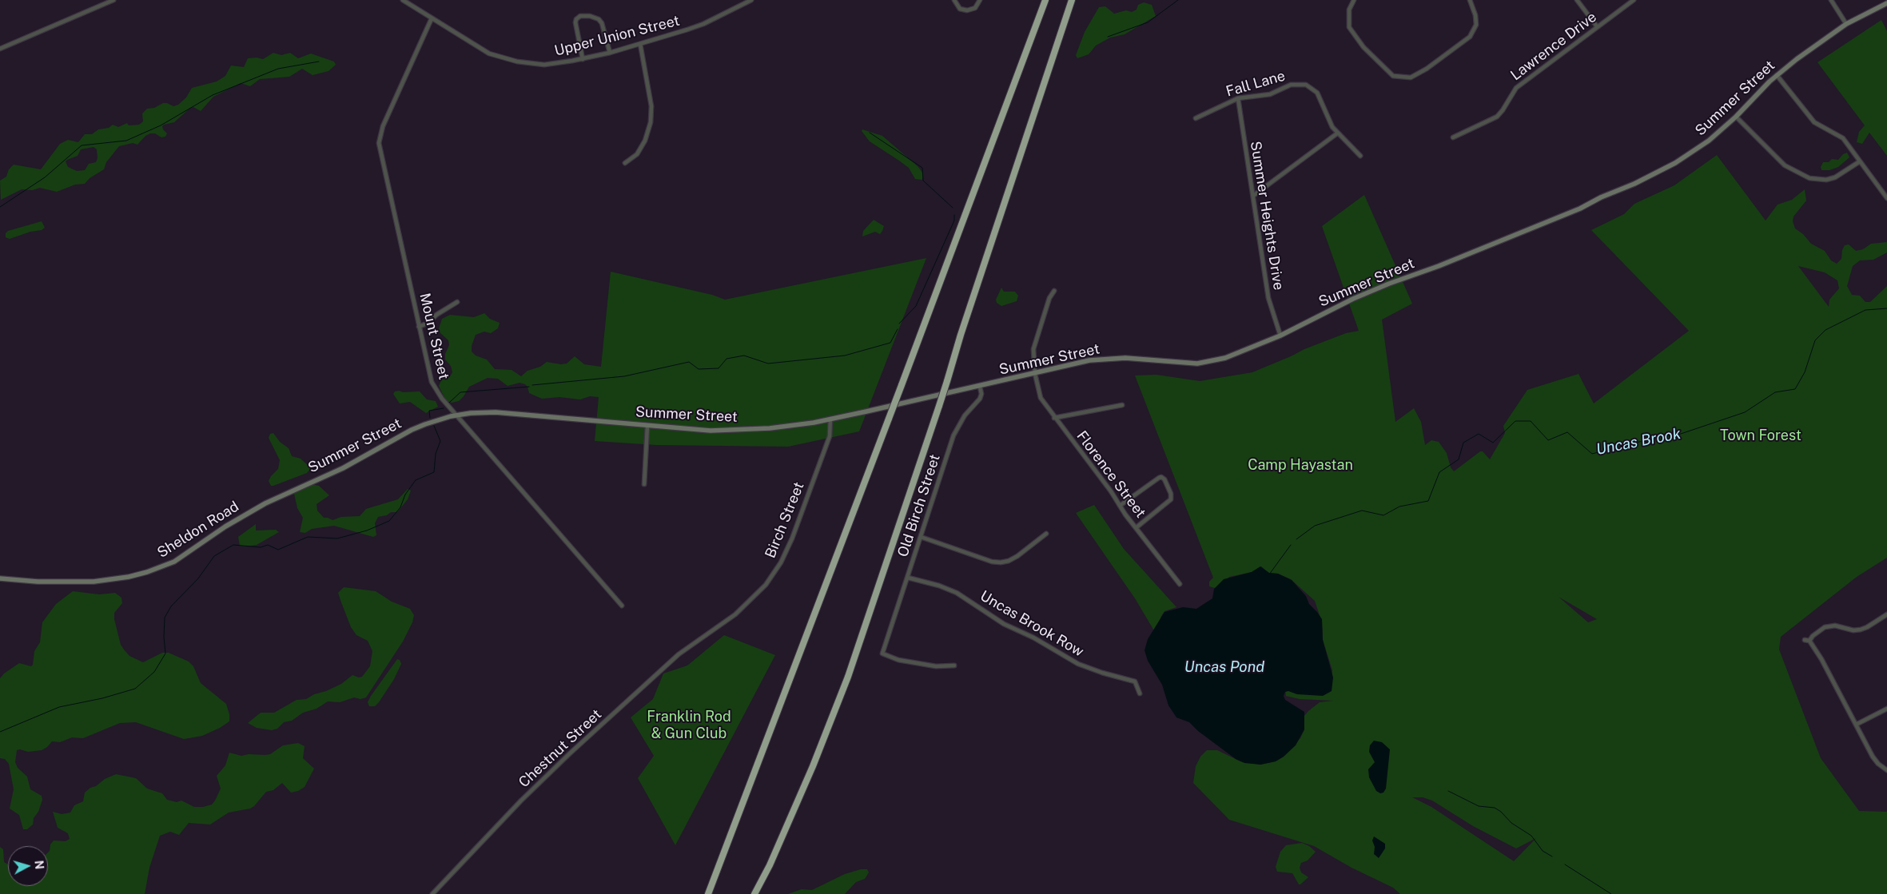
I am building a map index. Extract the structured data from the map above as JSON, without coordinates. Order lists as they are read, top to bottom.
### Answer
{
  "streets": {
    "main road": ["Summer Street", "Sheldon Road"],
    "street": [
      "Upper Union Street",
      "Lawrence Drive",
      "Fall Lane",
      "Summer Heights Drive",
      "Mount Street",
      "Florence Street",
      "Old Birch Street",
      "Birch Street",
      "Uncas Brook Row",
      "Chestnut Street"
    ]
  },
  "crossings": [
    ["Upper Union Street", "Mount Street"],
    ["Fall Lane", "Summer Heights Drive"],
    ["Summer Street", "Summer Heights Drive"],
    ["Summer Street", "Mount Street"],
    ["Summer Street", "Florence Street"],
    ["Summer Street", "Old Birch Street"],
    ["Summer Street", "Birch Street"],
    ["Summer Street", "Sheldon Road"],
    ["Old Birch Street", "Uncas Brook Row"],
    ["Birch Street", "Chestnut Street"]
  ],
  "water": ["Uncas Brook", "Uncas Pond"],
  "parks": ["Town Forest", "Camp Hayastan", "Franklin Rod & Gun Club"],
  "north": "right"
}
